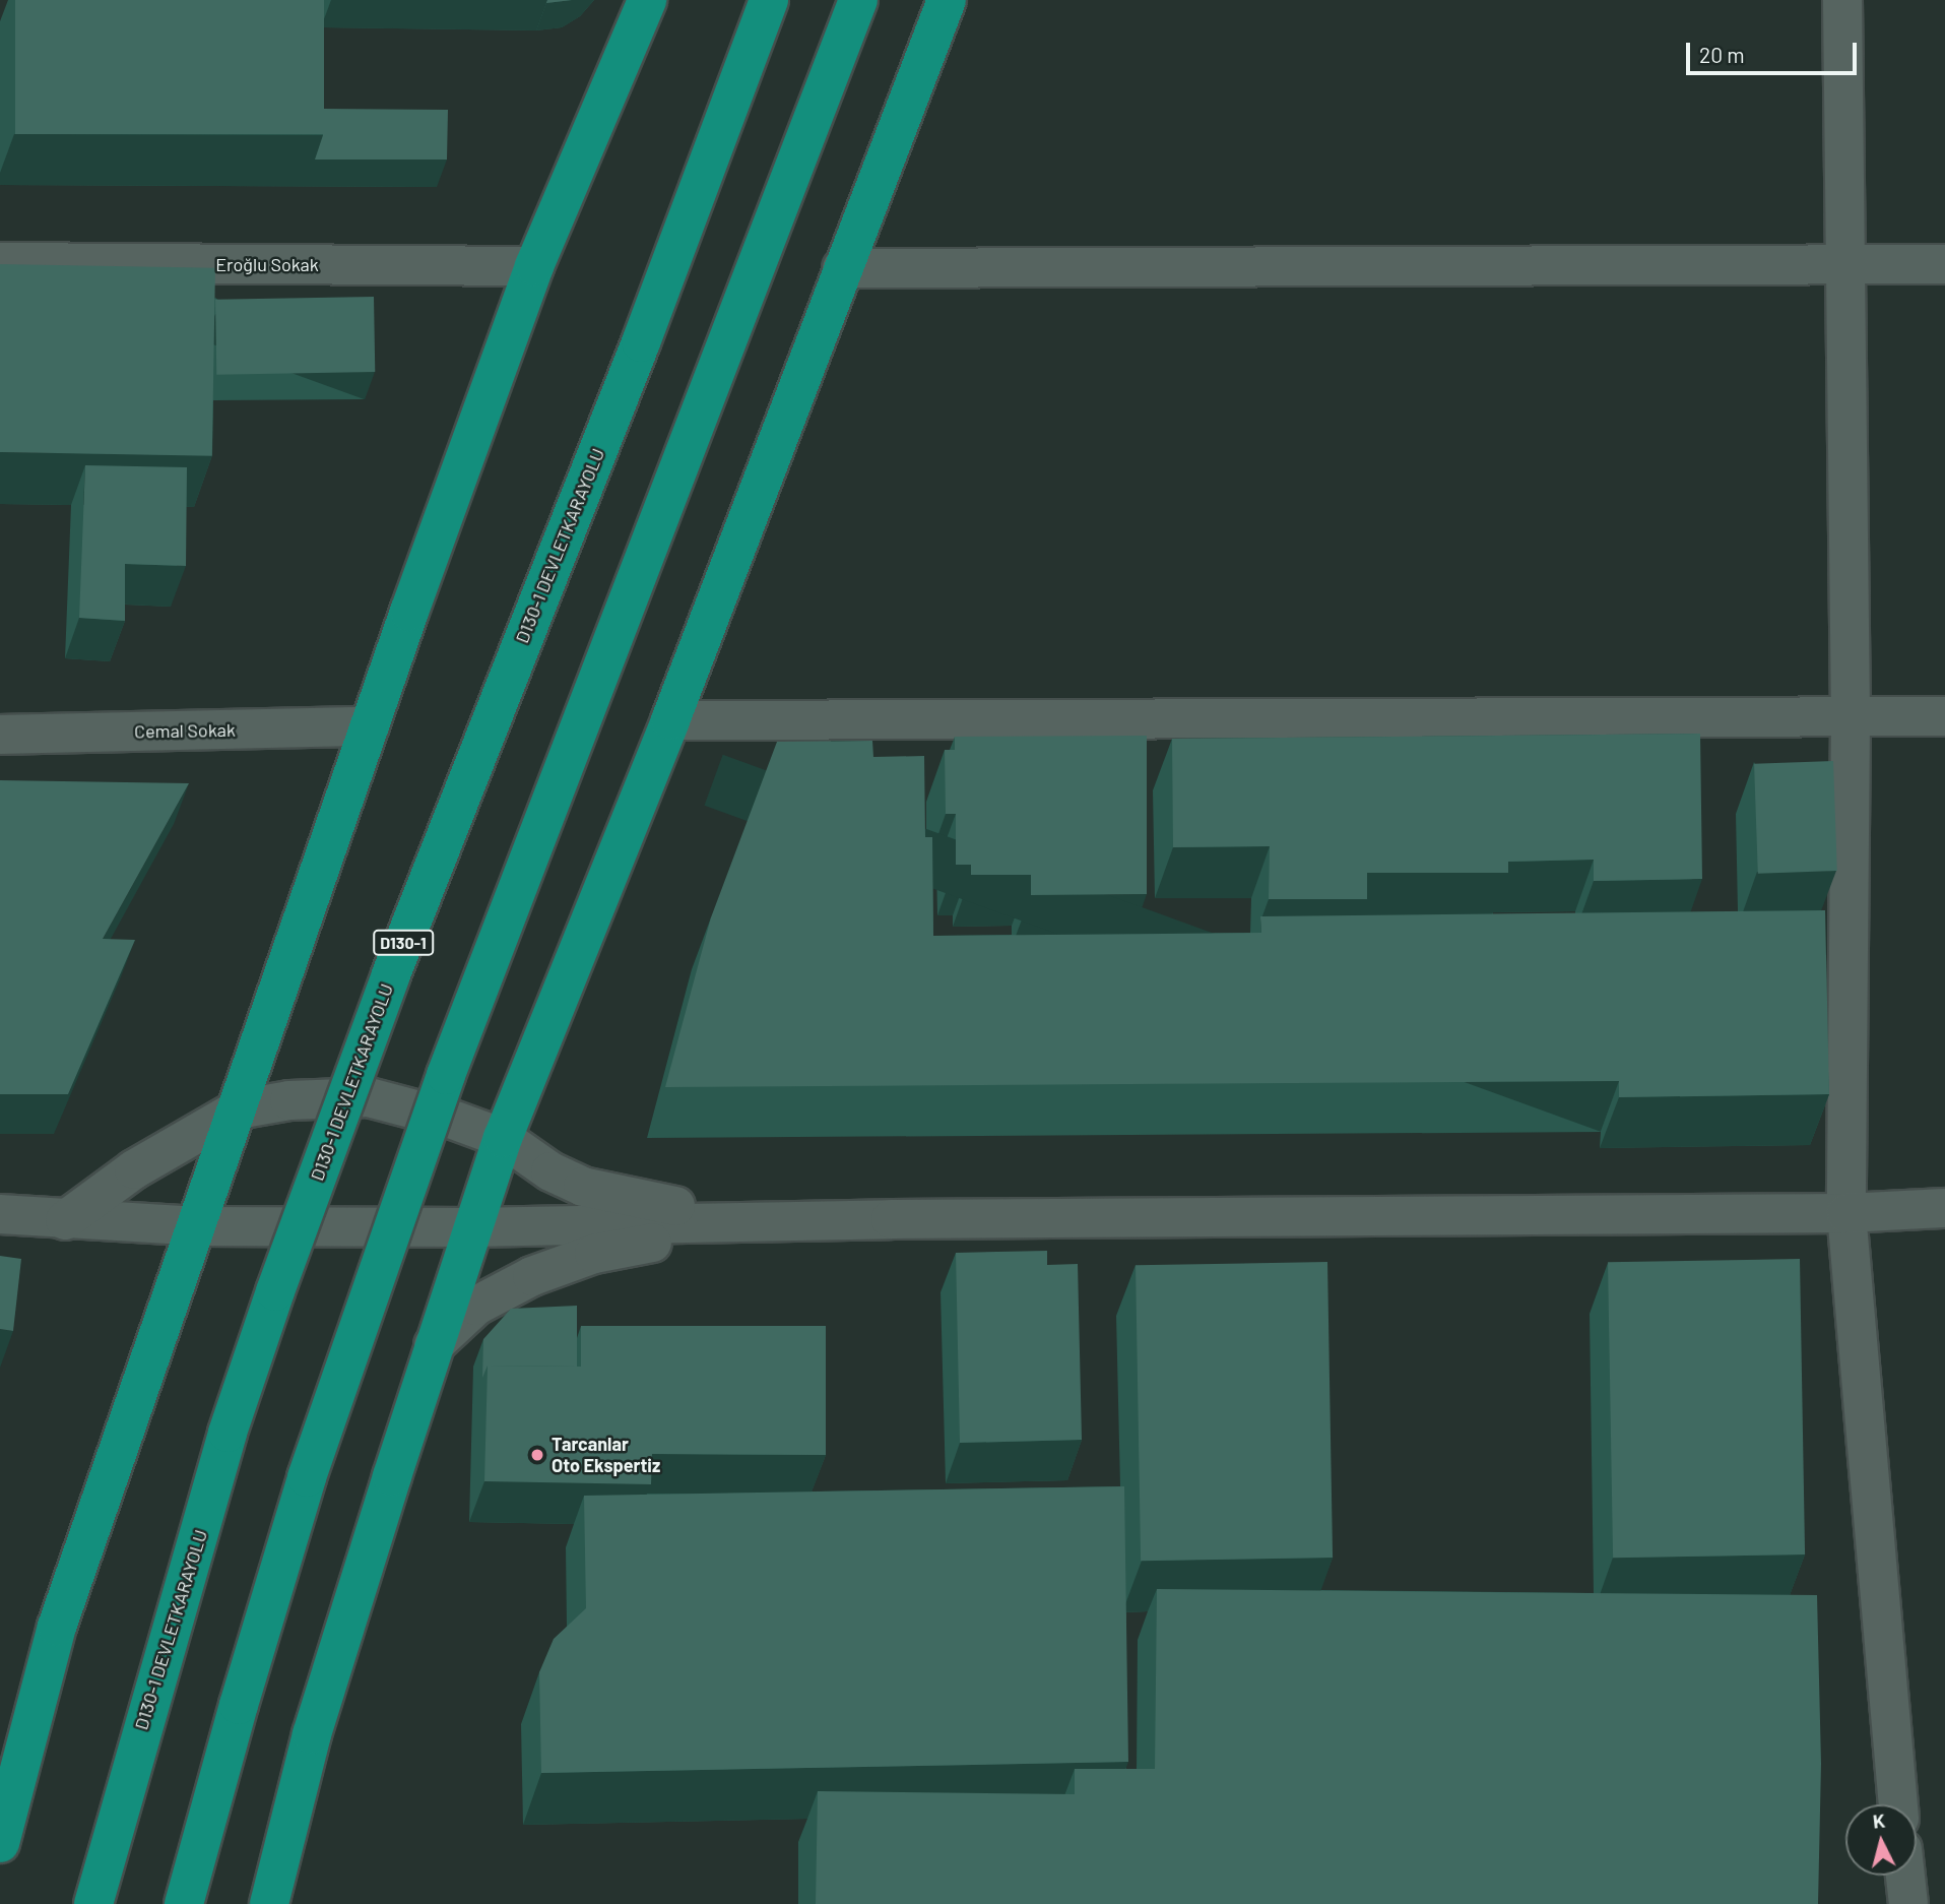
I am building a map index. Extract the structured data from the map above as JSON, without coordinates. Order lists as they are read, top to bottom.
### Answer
{
  "streets": {
    "highway": ["D130-1 DEVLETKARAYOLU", "D130-1"],
    "street": ["Eroğlu Sokak", "Cemal Sokak"]
  },
  "places": ["Tarcanlar Oto Ekspertiz"],
  "scale_bar": "20 m",
  "north": "top"
}
